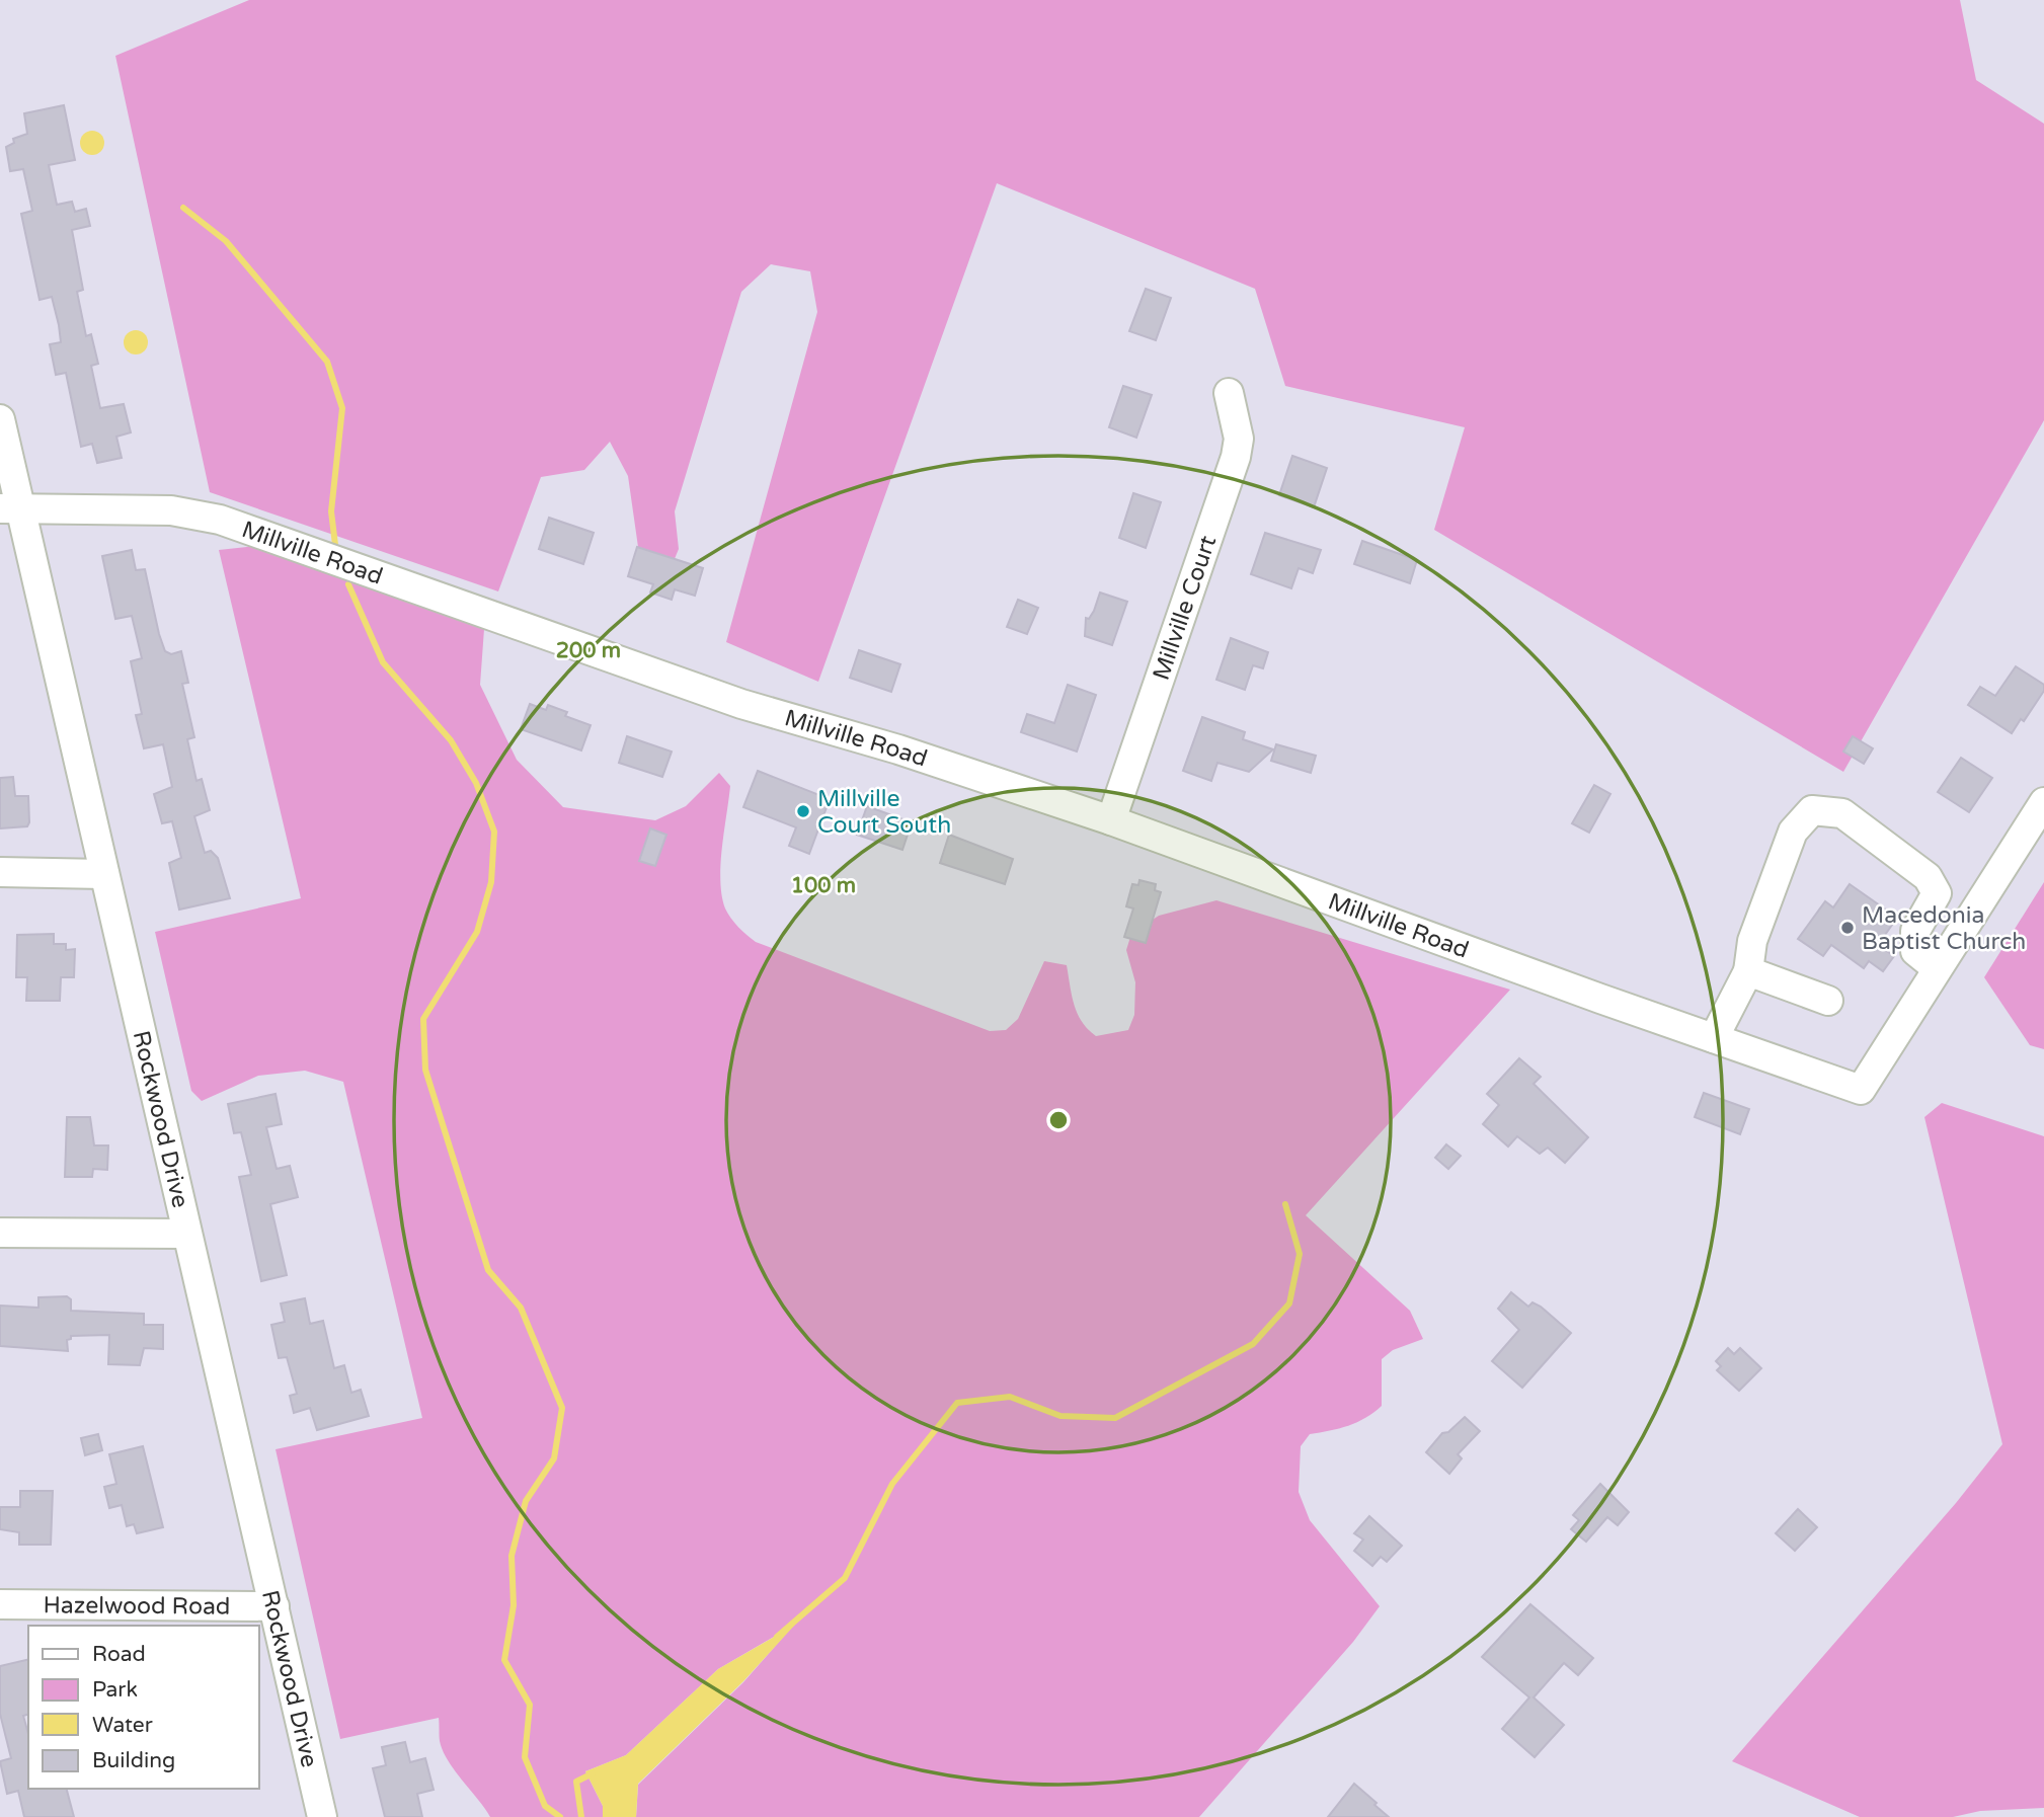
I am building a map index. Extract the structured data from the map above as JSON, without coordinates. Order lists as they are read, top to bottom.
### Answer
{
  "streets": {
    "street": [
      "Millville Road",
      "Millville Court",
      "Rockwood Drive",
      "Hazelwood Road"
    ]
  },
  "crossings": [
    ["Millville Road", "Millville Court"],
    ["Millville Road", "Rockwood Drive"],
    ["Rockwood Drive", "Hazelwood Road"]
  ],
  "places": ["Millville Court South", "Macedonia Baptist Church"],
  "legend": [
    "Road",
    "Park",
    "Water",
    "Building"
  ],
  "rings": ["200 m", "100 m"]
}
